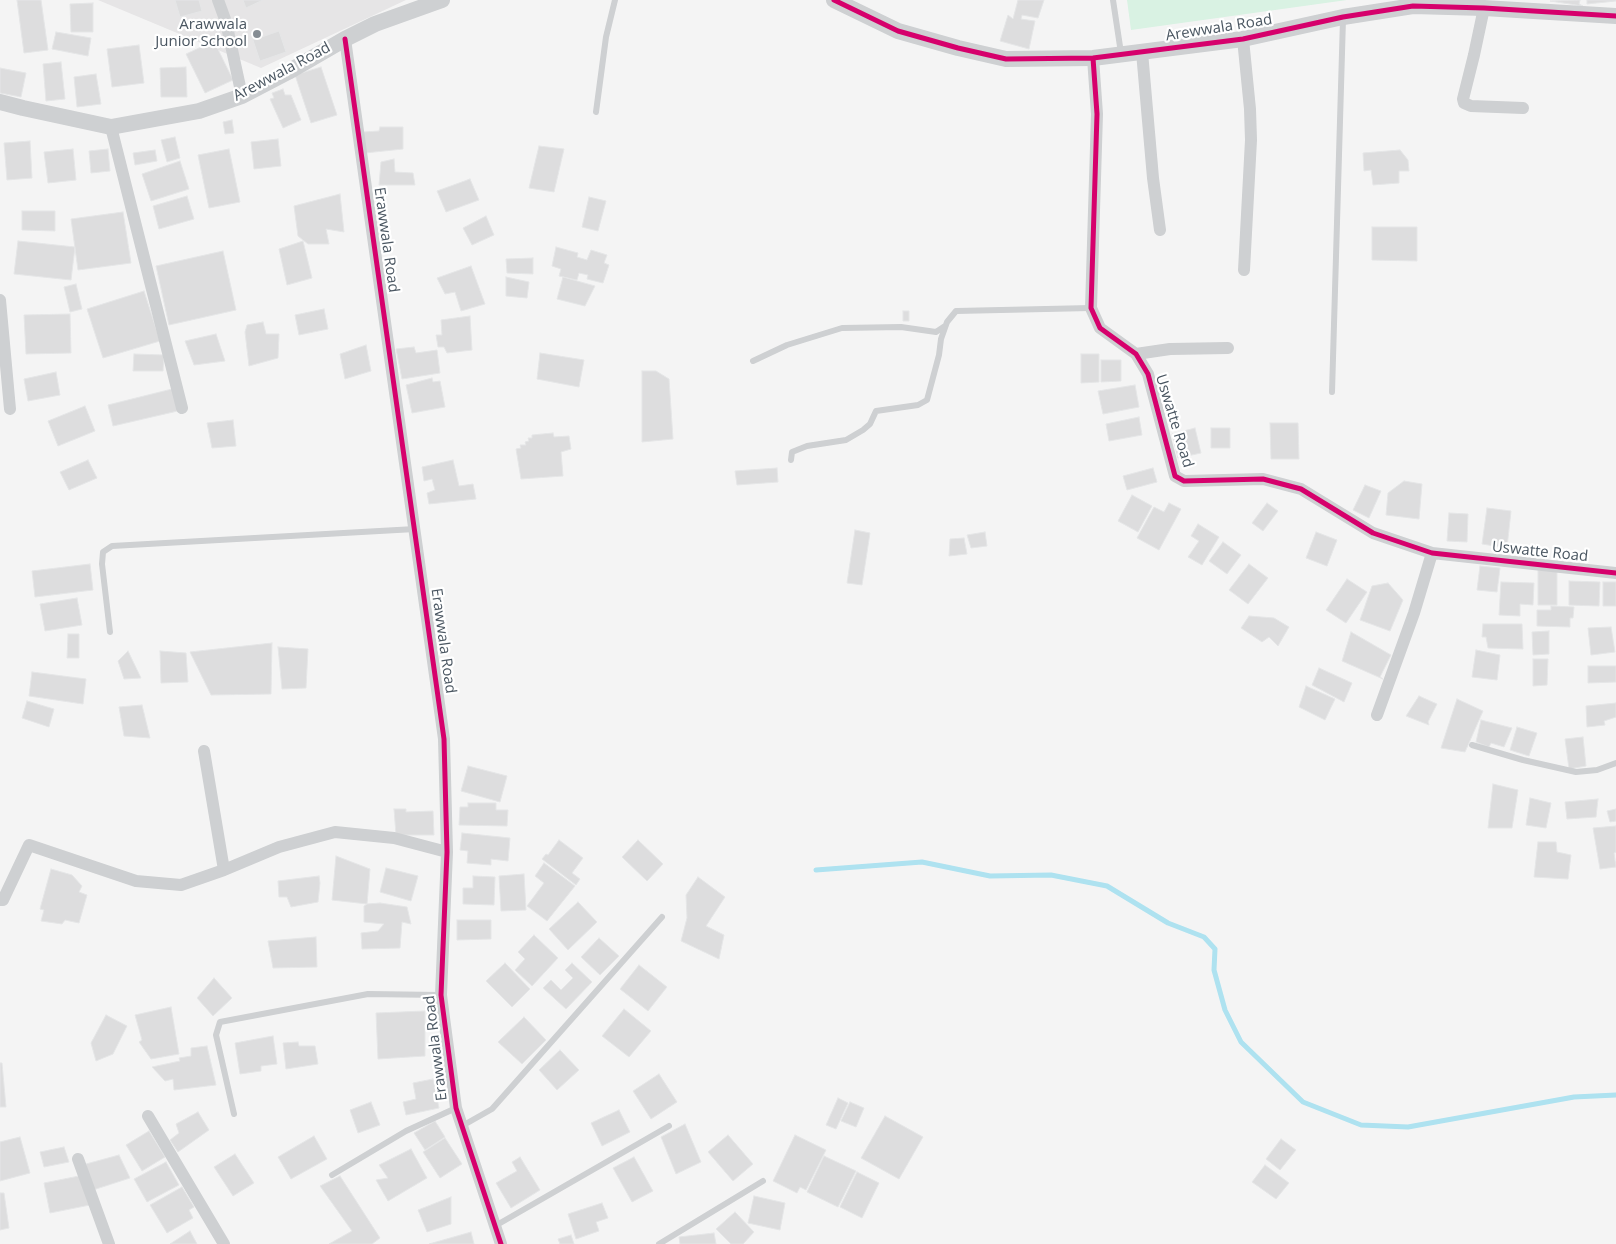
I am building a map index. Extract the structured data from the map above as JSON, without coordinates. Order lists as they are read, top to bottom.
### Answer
{
  "streets": {
    "street": ["Arewwala Road", "Erawwala Road", "Uswatte Road"]
  },
  "crossings": [
    ["Arewwala Road", "Erawwala Road"],
    ["Arewwala Road", "Uswatte Road"]
  ],
  "places": ["Arawwala Junior School"]
}
